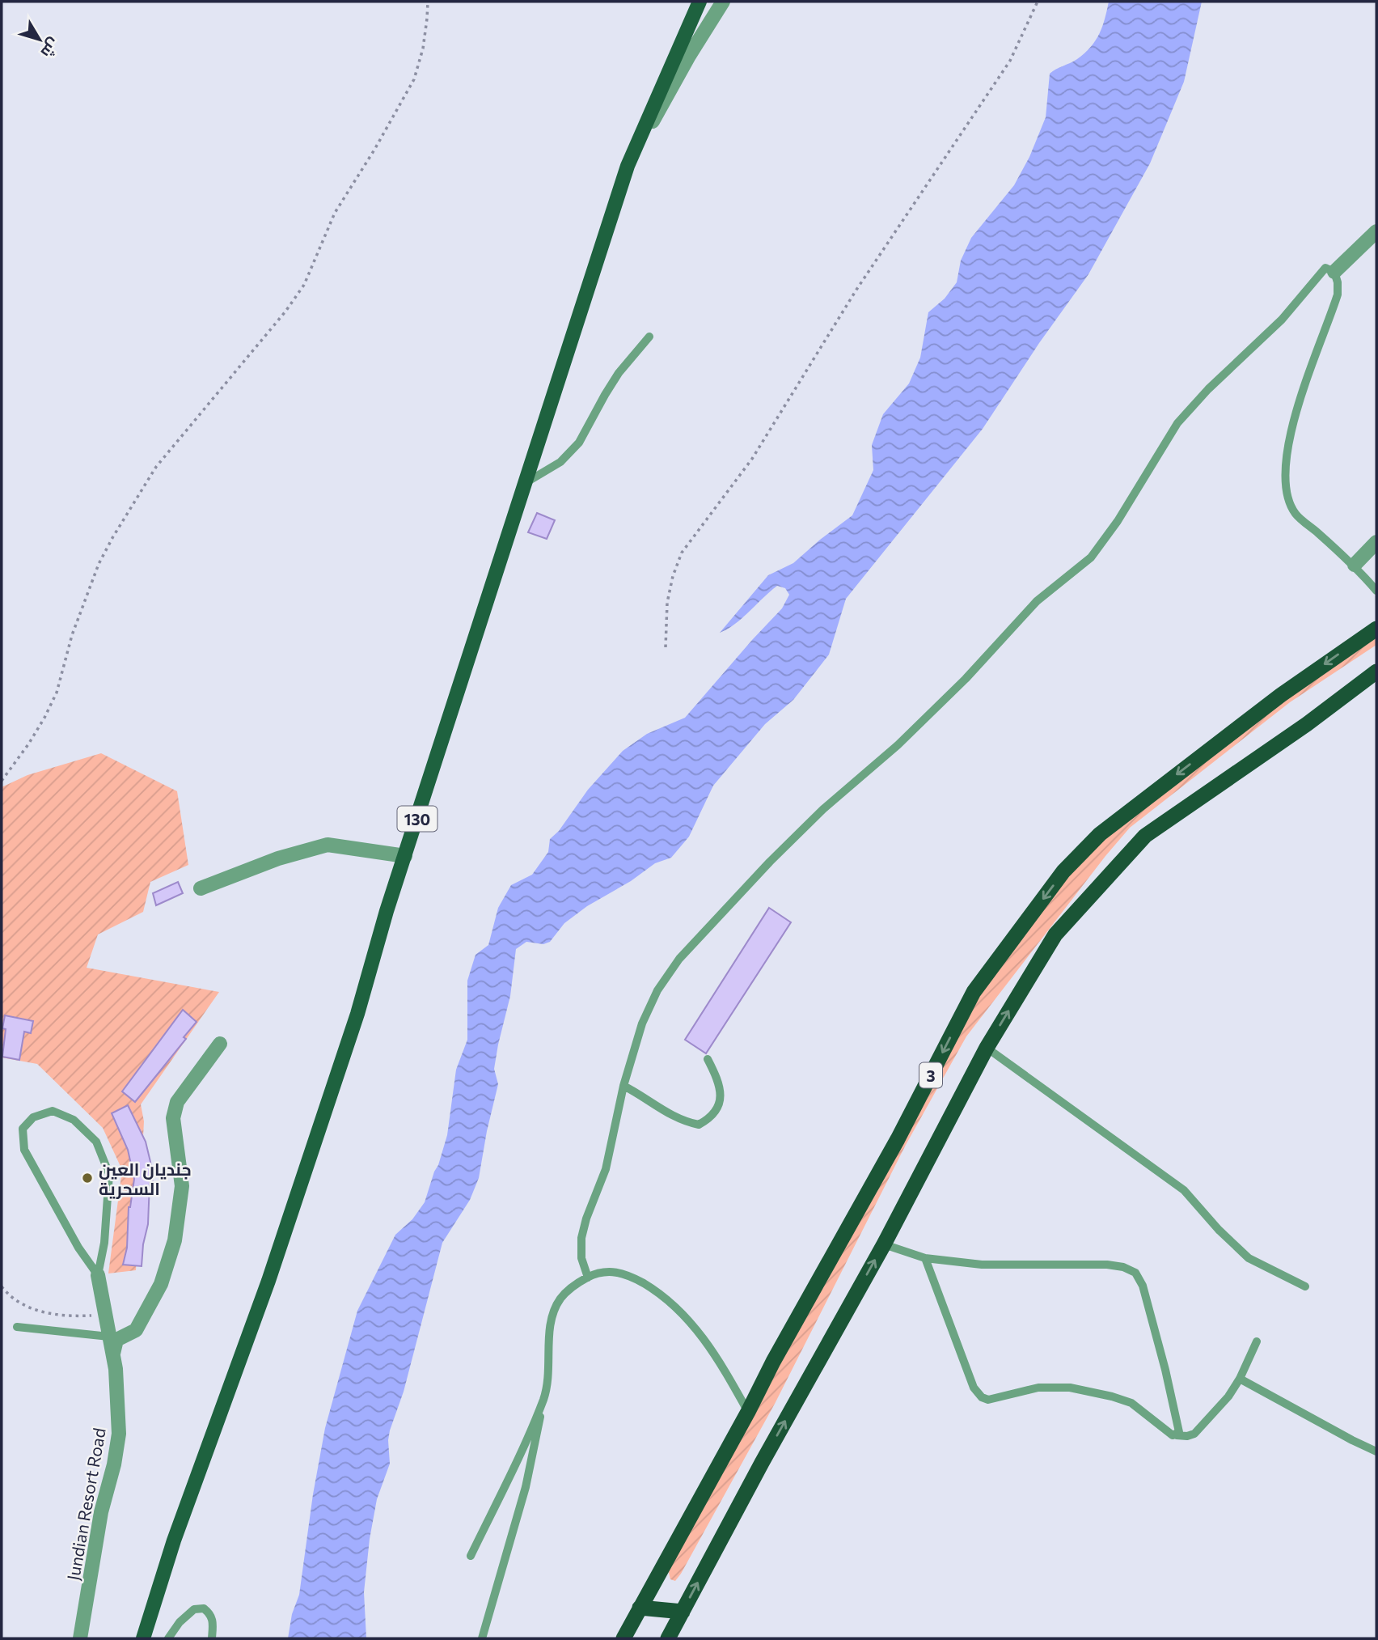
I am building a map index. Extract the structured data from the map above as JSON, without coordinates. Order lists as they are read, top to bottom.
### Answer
{
  "streets": {
    "highway": ["3"],
    "main road": ["130"],
    "street": ["Jundian Resort Road"]
  },
  "places": ["جنديان العين السحرية"],
  "north": "bottom right"
}
